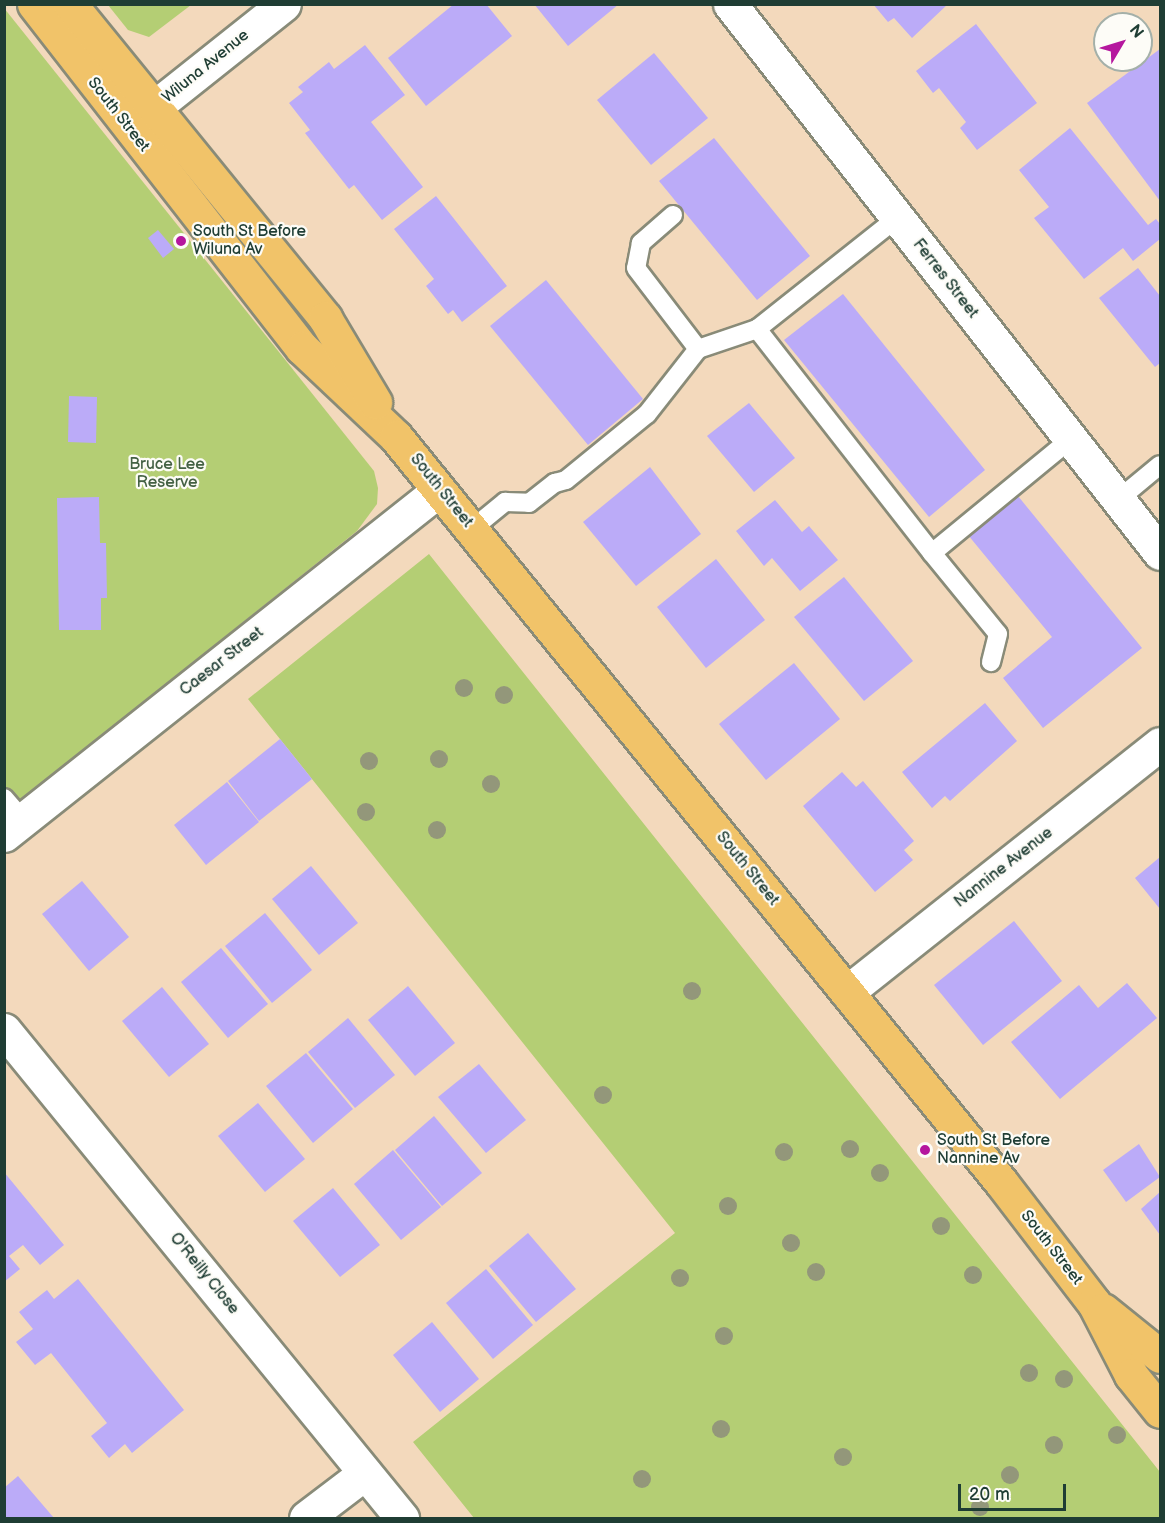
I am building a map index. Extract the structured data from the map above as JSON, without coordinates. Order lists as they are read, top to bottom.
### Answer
{
  "streets": {
    "main road": ["South Street"],
    "street": [
      "Wiluna Avenue",
      "Ferres Street",
      "Caesar Street",
      "Nannine Avenue",
      "O'Reilly Close"
    ]
  },
  "crossings": [
    ["Wiluna Avenue", "South Street"],
    ["South Street", "Caesar Street"],
    ["South Street", "Nannine Avenue"]
  ],
  "parks": ["Bruce Lee Reserve"],
  "places": ["South St Before Wiluna Av", "South St Before Nannine Av"],
  "scale_bar": "20 m",
  "north": "top right"
}
